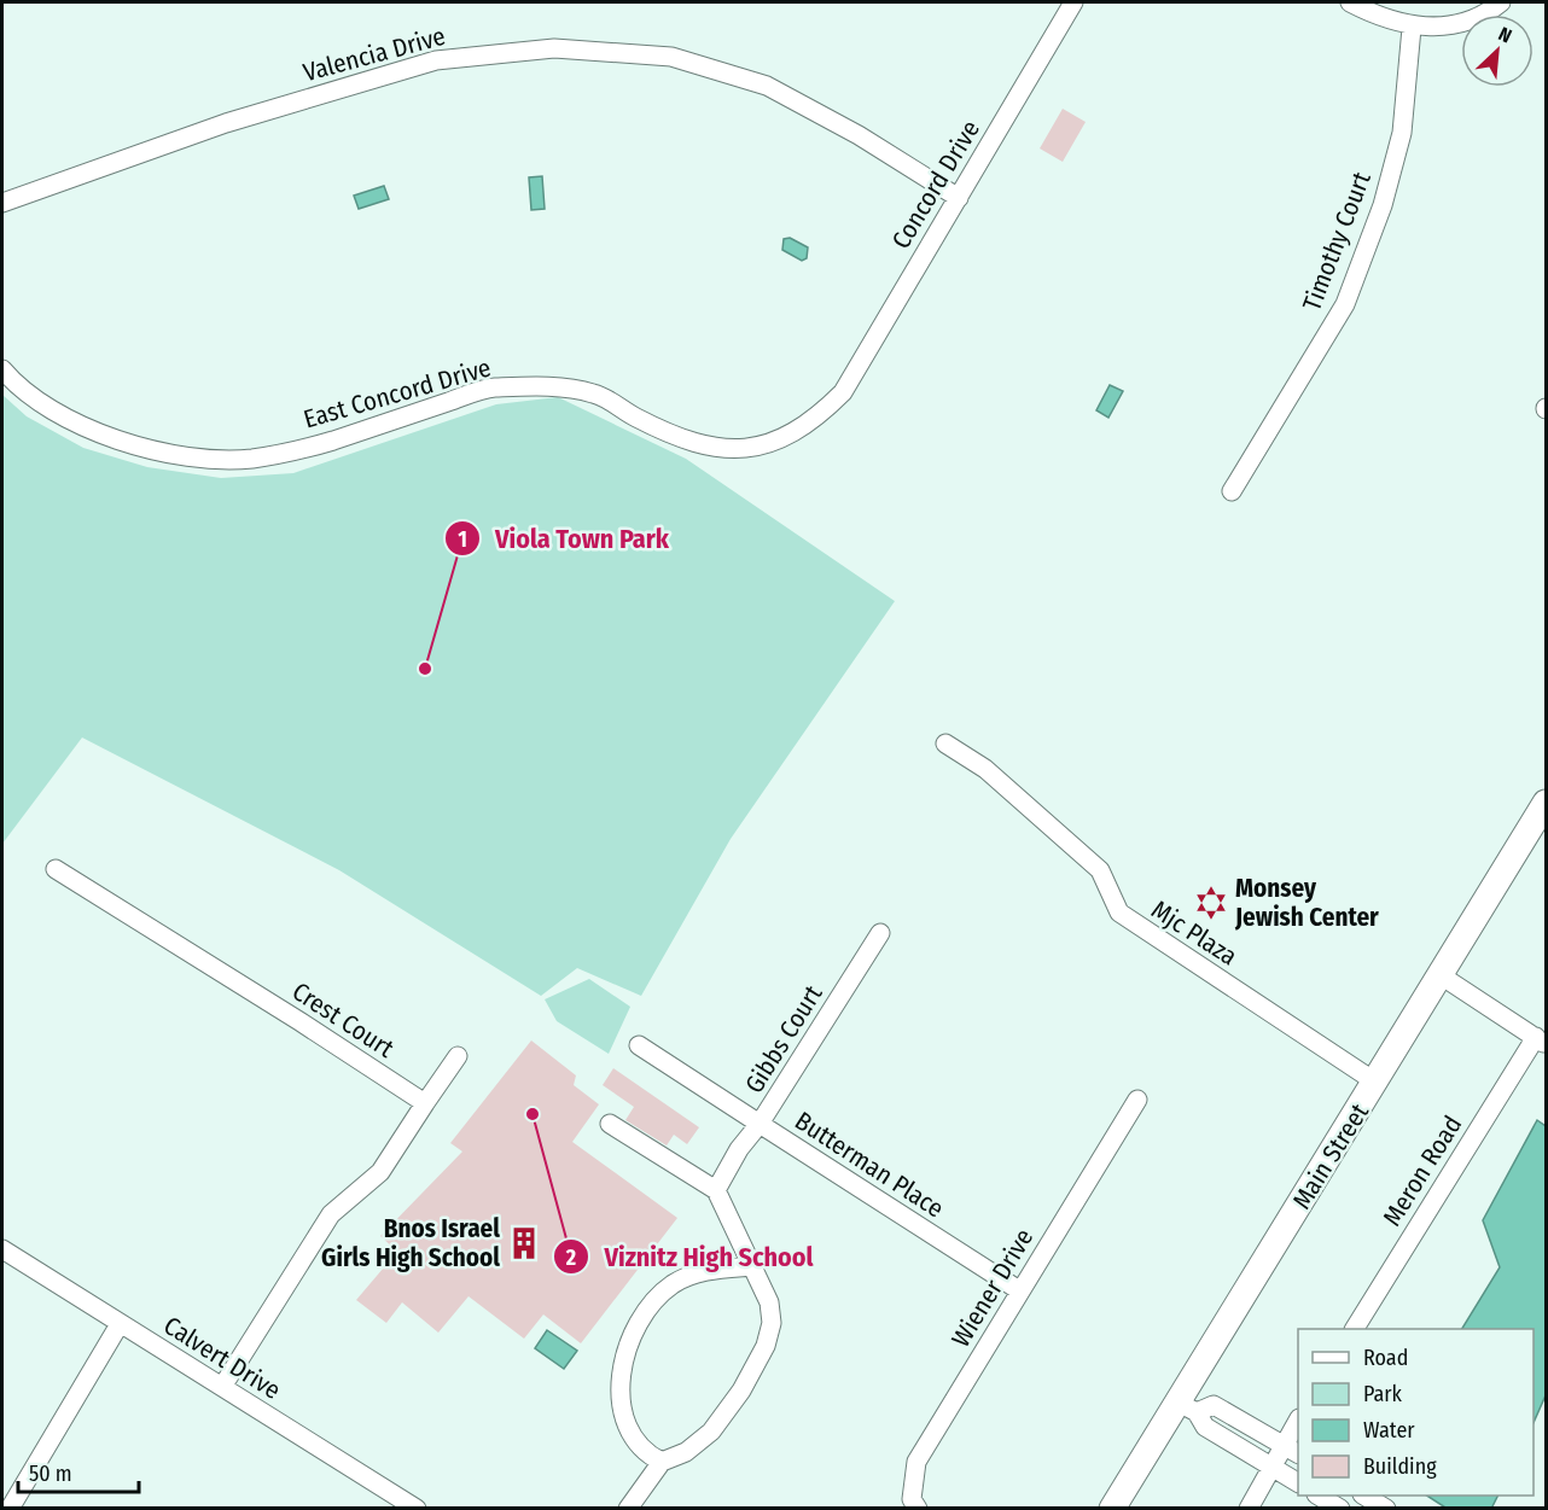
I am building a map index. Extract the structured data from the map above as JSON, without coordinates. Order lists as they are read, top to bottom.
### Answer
{
  "streets": {
    "main road": ["Main Street"],
    "street": [
      "Valencia Drive",
      "Concord Drive",
      "Timothy Court",
      "East Concord Drive",
      "Mjc Plaza",
      "Crest Court",
      "Gibbs Court",
      "Butterman Place",
      "Meron Road",
      "Wiener Drive",
      "Calvert Drive"
    ]
  },
  "crossings": [
    ["Valencia Drive", "Concord Drive"],
    ["Concord Drive", "East Concord Drive"],
    ["Mjc Plaza", "Main Street"],
    ["Gibbs Court", "Butterman Place"],
    ["Butterman Place", "Wiener Drive"]
  ],
  "places": {
    "other": ["Viola Town Park", "Viznitz High School"],
    "synagogue": ["Monsey Jewish Center"],
    "building": ["Bnos Israel Girls High School"]
  },
  "legend": [
    "Road",
    "Park",
    "Water",
    "Building"
  ],
  "scale_bar": "50 m",
  "north": "top right"
}
